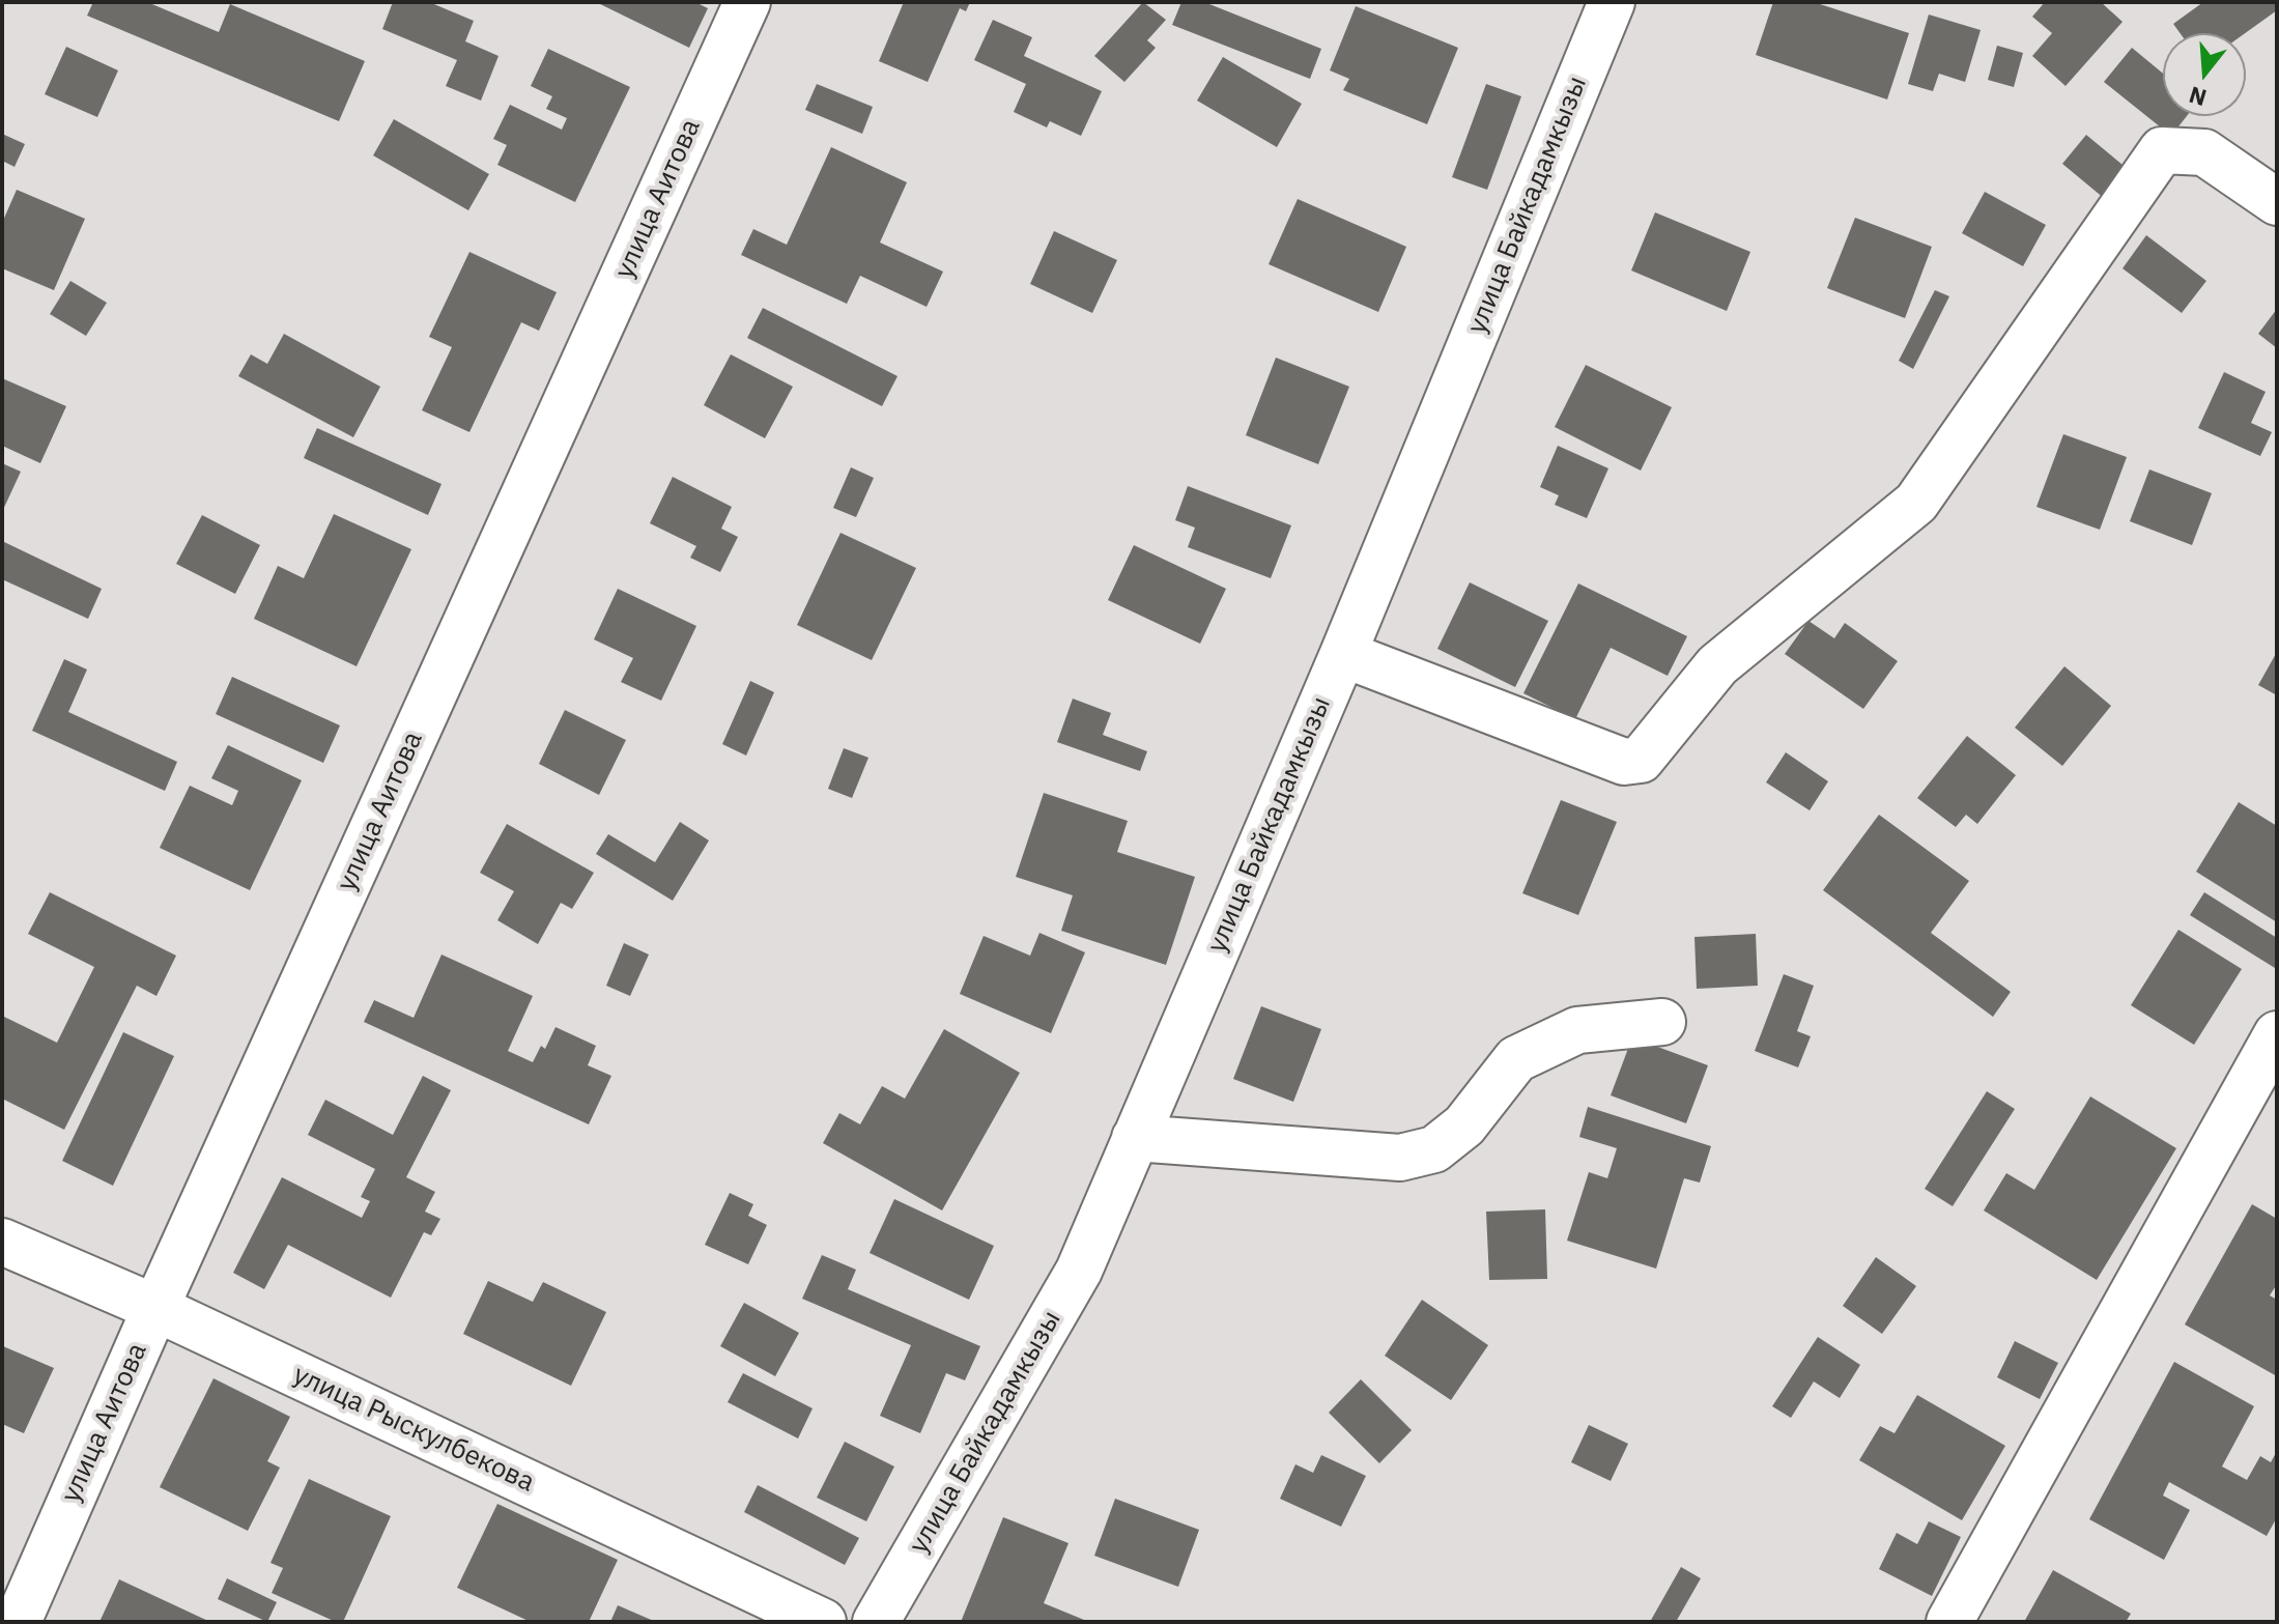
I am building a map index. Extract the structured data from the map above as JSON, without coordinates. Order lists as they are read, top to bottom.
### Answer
{
  "streets": {
    "street": ["улица Аитова", "улица Байкадамкызы", "улица Рыскулбекова"]
  },
  "crossings": [
    ["улица Аитова", "улица Рыскулбекова"]
  ],
  "north": "bottom"
}
